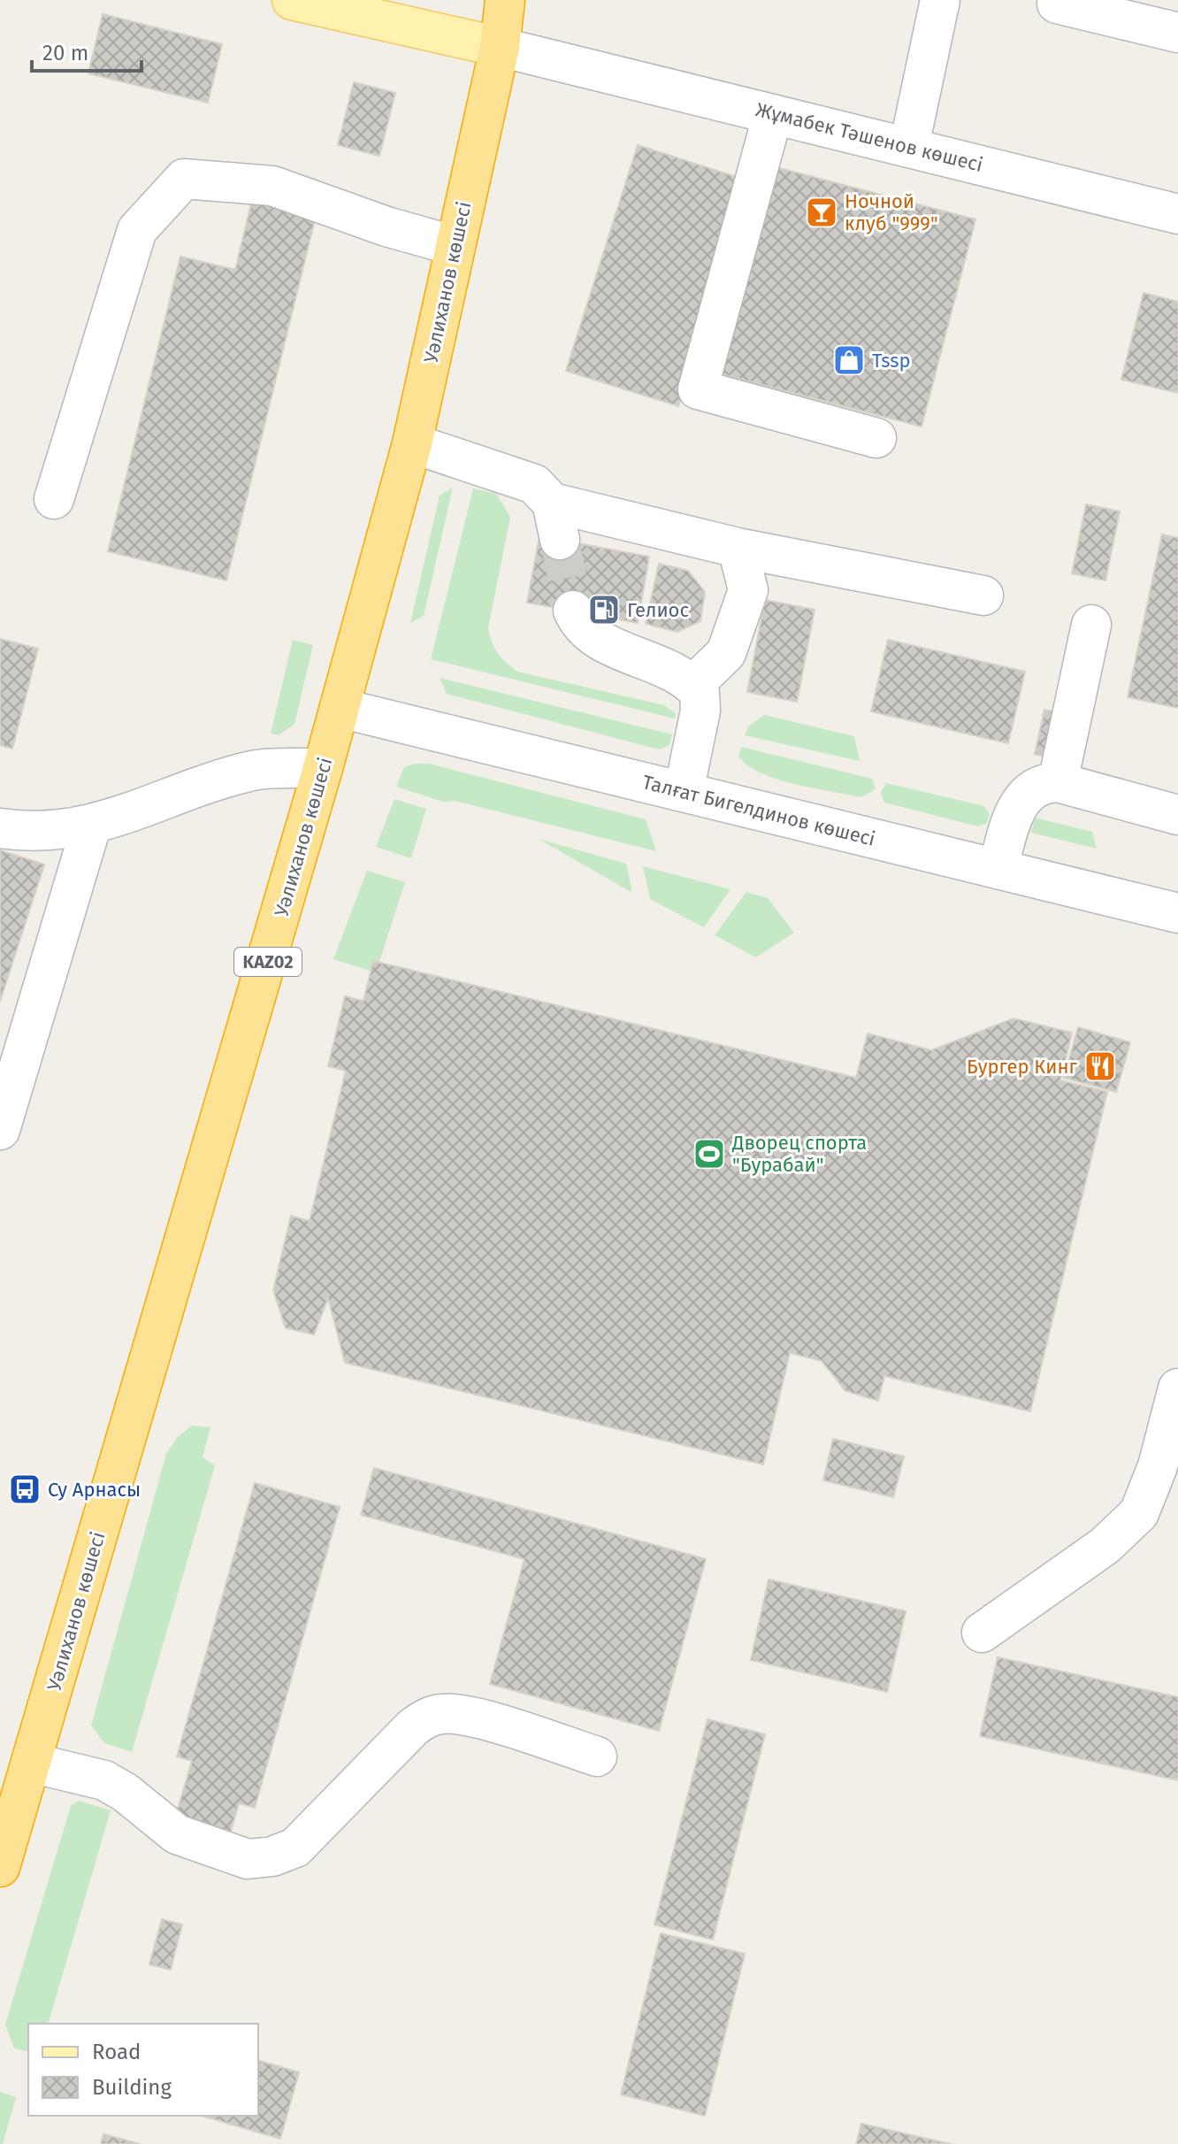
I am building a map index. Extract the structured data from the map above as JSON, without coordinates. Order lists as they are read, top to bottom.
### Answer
{
  "streets": {
    "highway": ["Уәлиханов көшесі", "KАZ02"],
    "street": ["Жұмабек Тәшенов көшесі", "Талғат Бигелдинов көшесі"]
  },
  "crossings": [
    ["Жұмабек Тәшенов көшесі", "Уәлиханов көшесі"],
    ["Жұмабек Тәшенов көшесі", "KАZ02"],
    ["Уәлиханов көшесі", "Талғат Бигелдинов көшесі"],
    ["Уәлиханов көшесі", "KАZ02"]
  ],
  "places": {
    "bar": ["Ночной клуб \"999\""],
    "shop": ["Tssp"],
    "fuel station": ["Гелиос"],
    "restaurant": ["Бургер Кинг"],
    "sports": ["Дворец спорта \"Бурабай\""],
    "bus stop": ["Су Арнасы"]
  },
  "legend": ["Road", "Building"],
  "scale_bar": "20 m"
}
